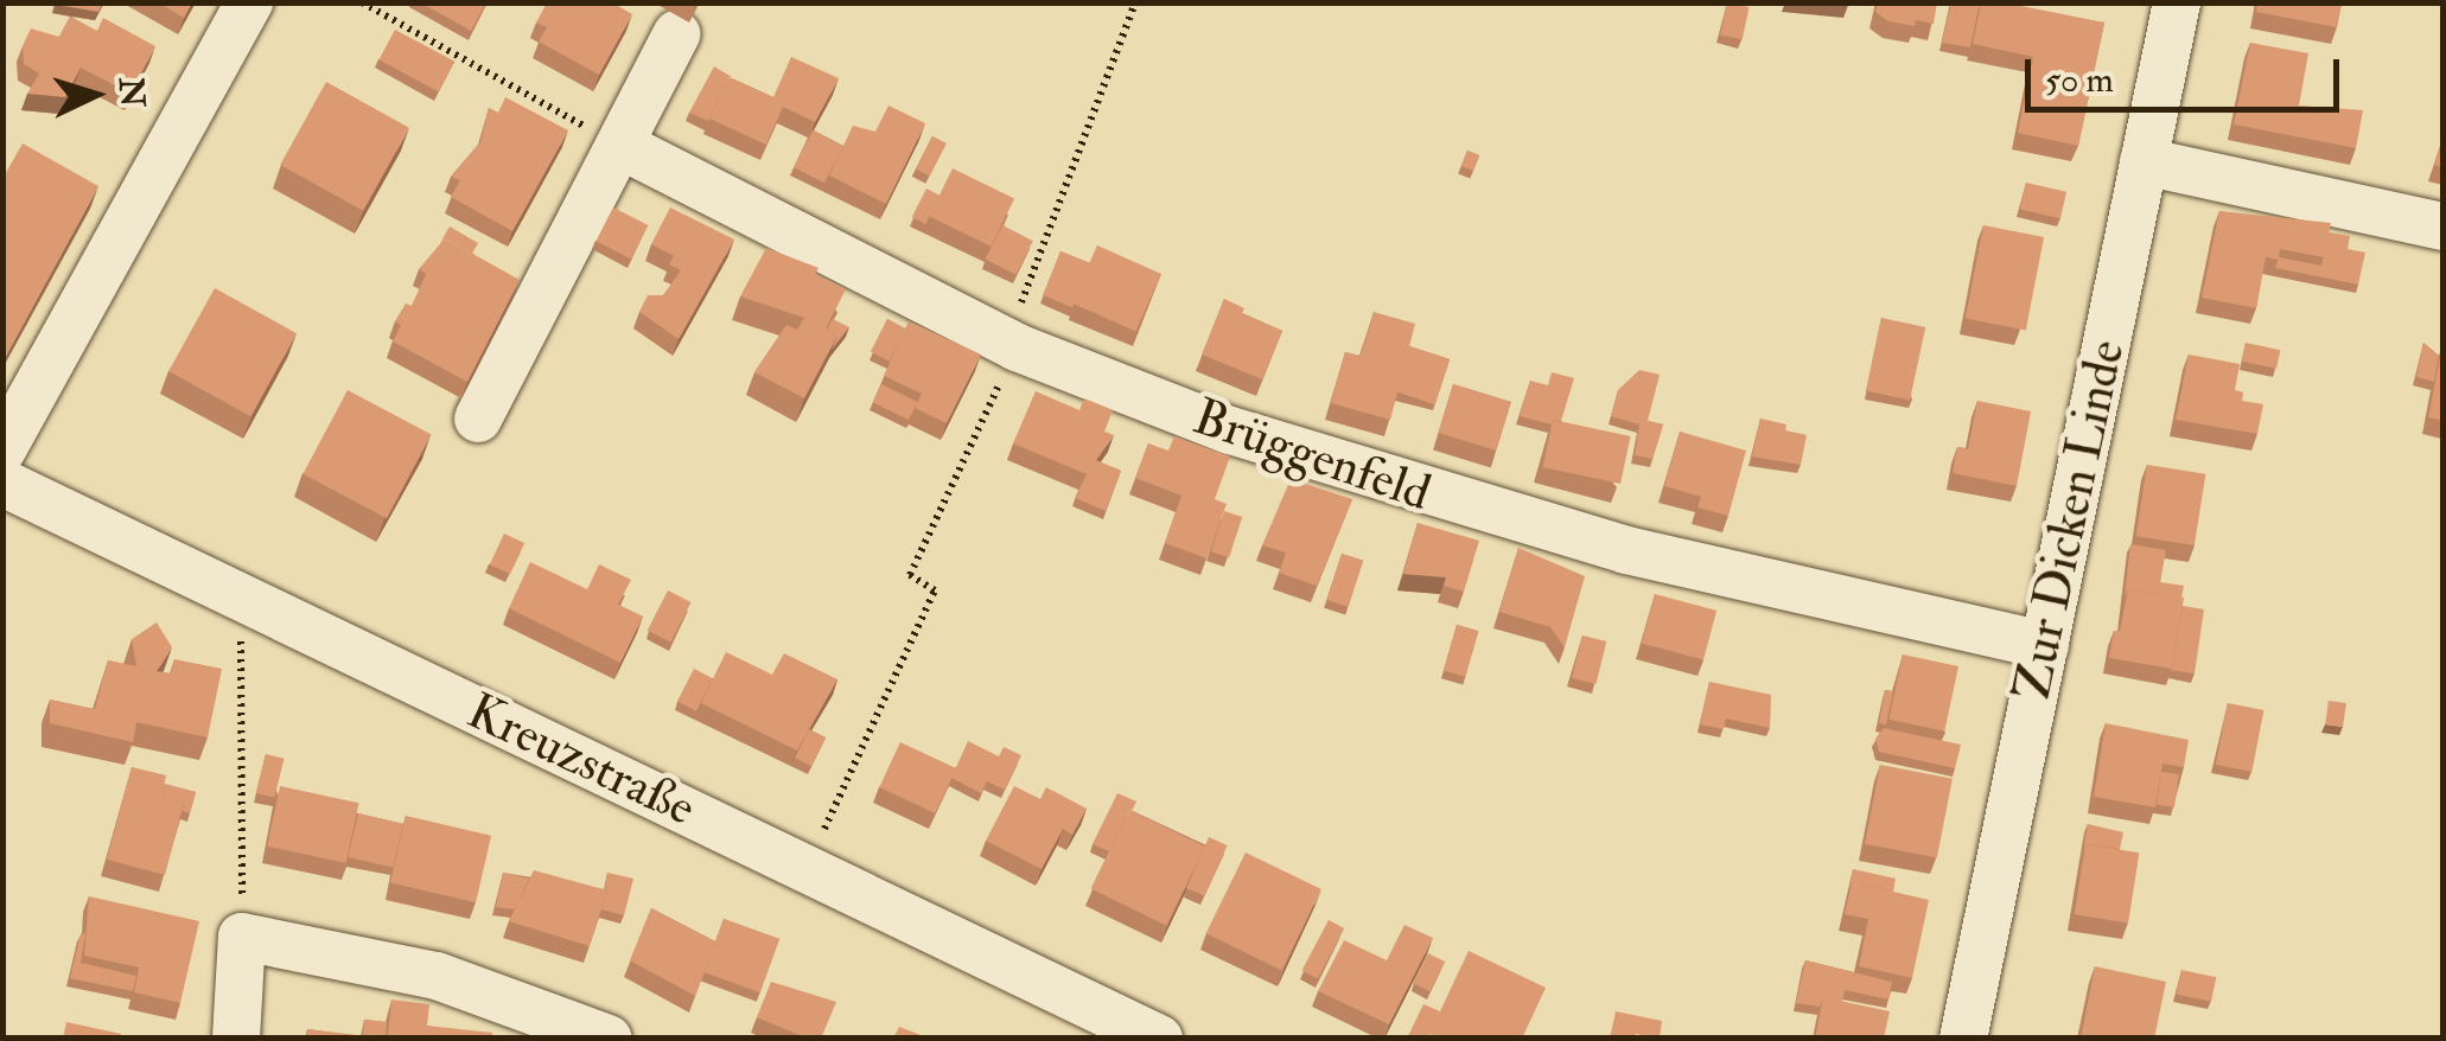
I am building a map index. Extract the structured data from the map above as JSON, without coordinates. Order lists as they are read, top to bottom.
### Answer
{
  "streets": {
    "street": ["Brüggenfeld", "Zur Dicken Linde", "Kreuzstraße"]
  },
  "crossings": [
    ["Brüggenfeld", "Zur Dicken Linde"]
  ],
  "scale_bar": "50 m",
  "north": "right"
}
